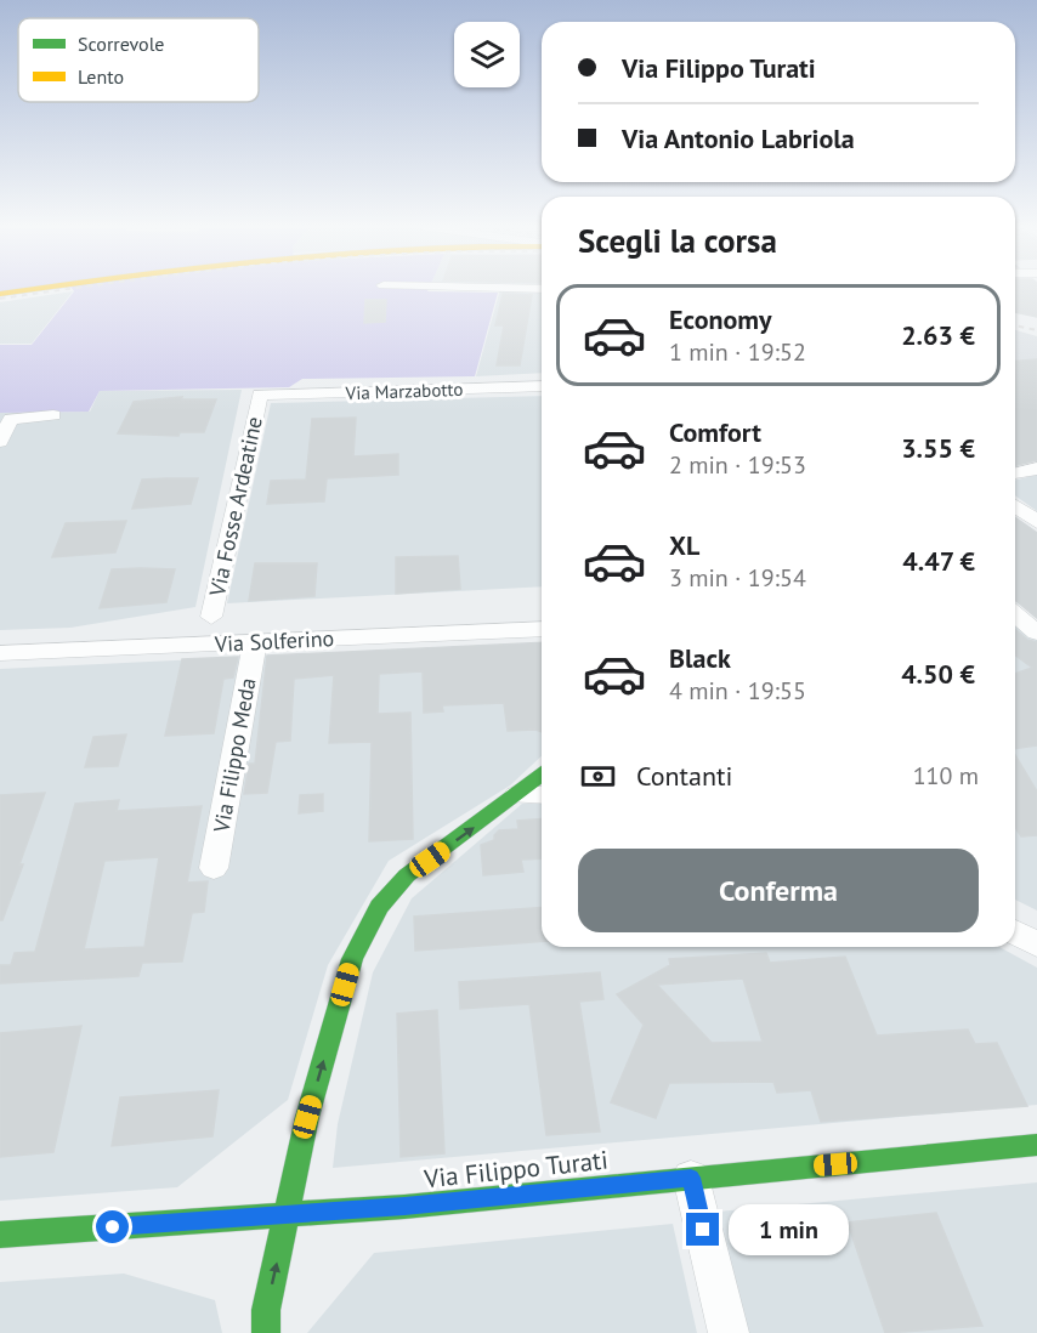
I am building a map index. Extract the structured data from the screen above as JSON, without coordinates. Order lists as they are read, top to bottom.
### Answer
{
  "streets": {
    "street": [
      "Via Marzabotto",
      "Via Fosse Ardeatine",
      "Via Solferino",
      "Via Filippo Meda",
      "Via Filippo Turati"
    ]
  },
  "crossings": [
    ["Via Marzabotto", "Via Fosse Ardeatine"],
    ["Via Solferino", "Via Filippo Meda"]
  ],
  "legend": ["Scorrevole", "Lento"],
  "page": {
    "banner": ["Via Filippo Turati", "Via Antonio Labriola"],
    "heading": "Scegli la corsa",
    "list": [
      {
        "name": "Economy",
        "note": "1 min · 19:52",
        "value": "2.63 €"
      },
      {
        "name": "Comfort",
        "note": "2 min · 19:53",
        "value": "3.55 €"
      },
      {
        "name": "XL",
        "note": "3 min · 19:54",
        "value": "4.47 €"
      },
      {
        "name": "Black",
        "note": "4 min · 19:55",
        "value": "4.50 €"
      }
    ],
    "pay": ["Contanti", "110 m"],
    "buttons": "Conferma",
    "bubble": "1 min"
  }
}
